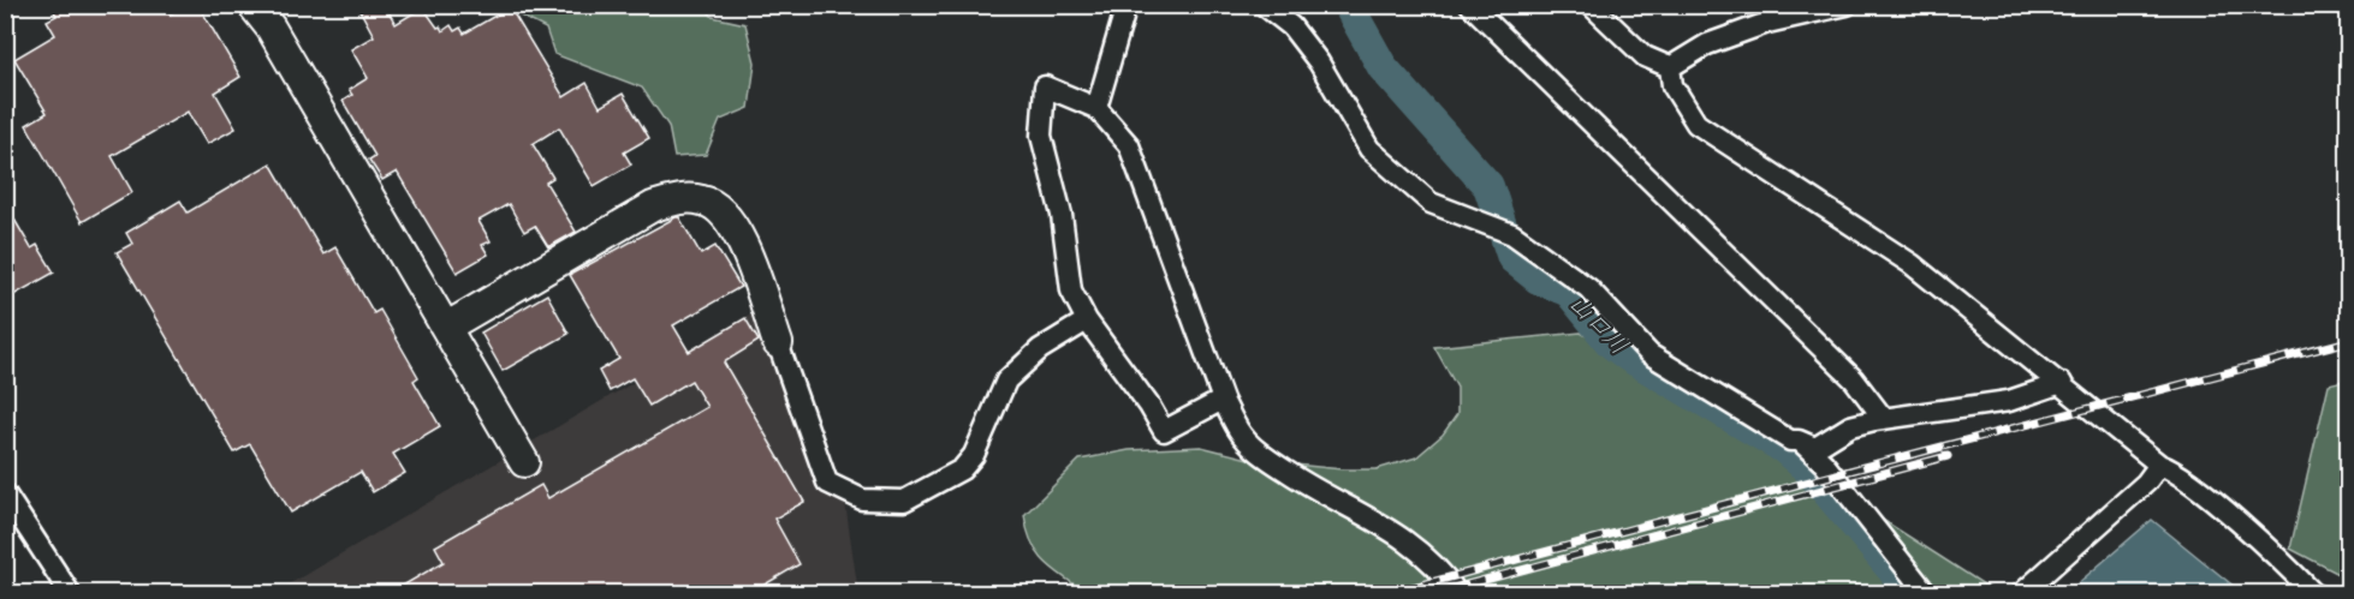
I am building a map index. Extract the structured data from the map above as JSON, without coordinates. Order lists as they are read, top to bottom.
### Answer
{
  "water": ["山口川"]
}
